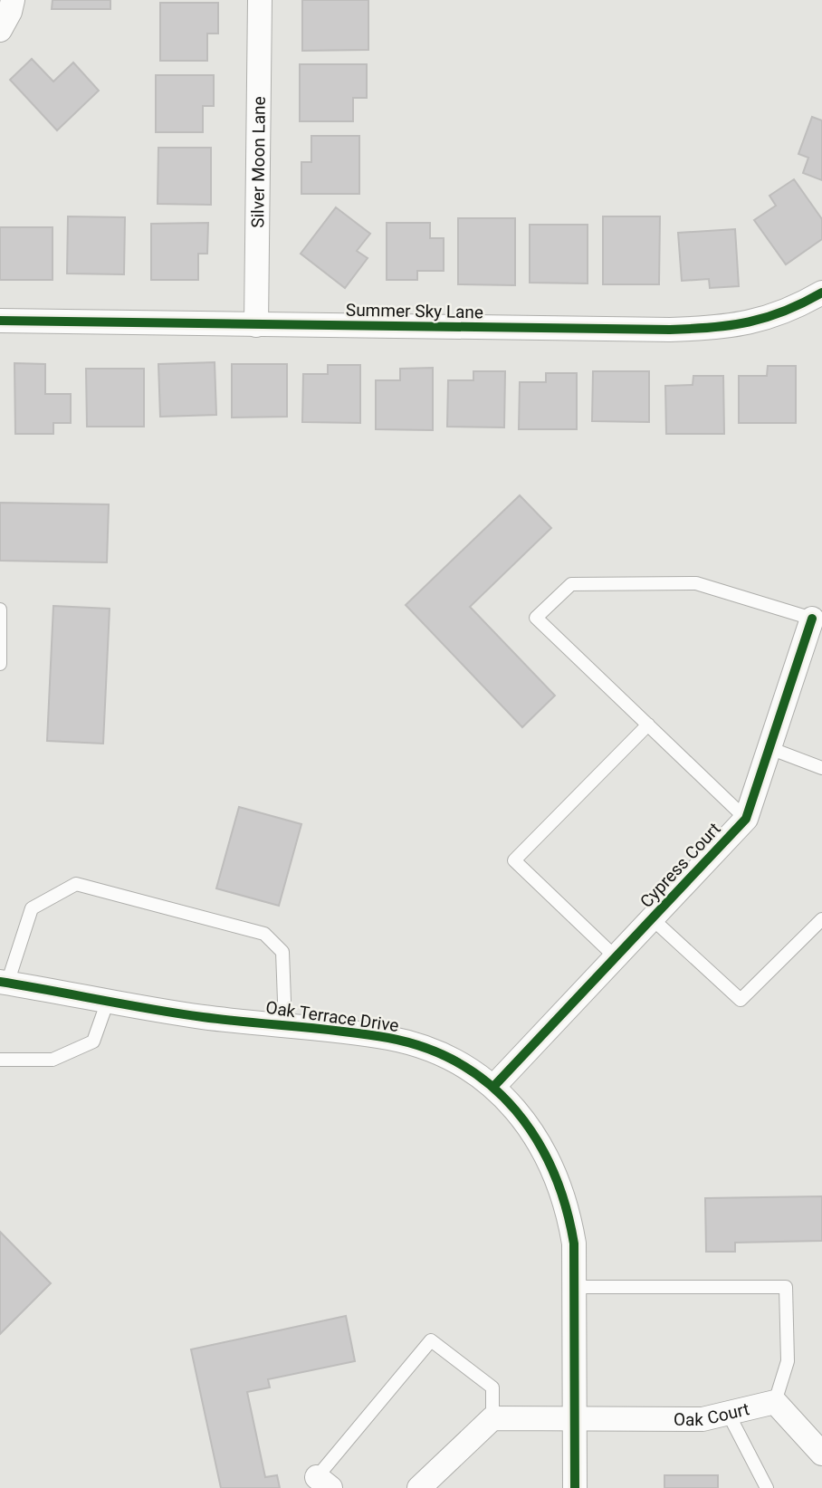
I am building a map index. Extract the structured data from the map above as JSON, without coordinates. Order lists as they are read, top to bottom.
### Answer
{
  "streets": {
    "street": [
      "Silver Moon Lane",
      "Summer Sky Lane",
      "Cypress Court",
      "Oak Terrace Drive",
      "Oak Court"
    ]
  },
  "crossings": [
    ["Silver Moon Lane", "Summer Sky Lane"],
    ["Cypress Court", "Oak Terrace Drive"],
    ["Oak Terrace Drive", "Oak Court"]
  ]
}
